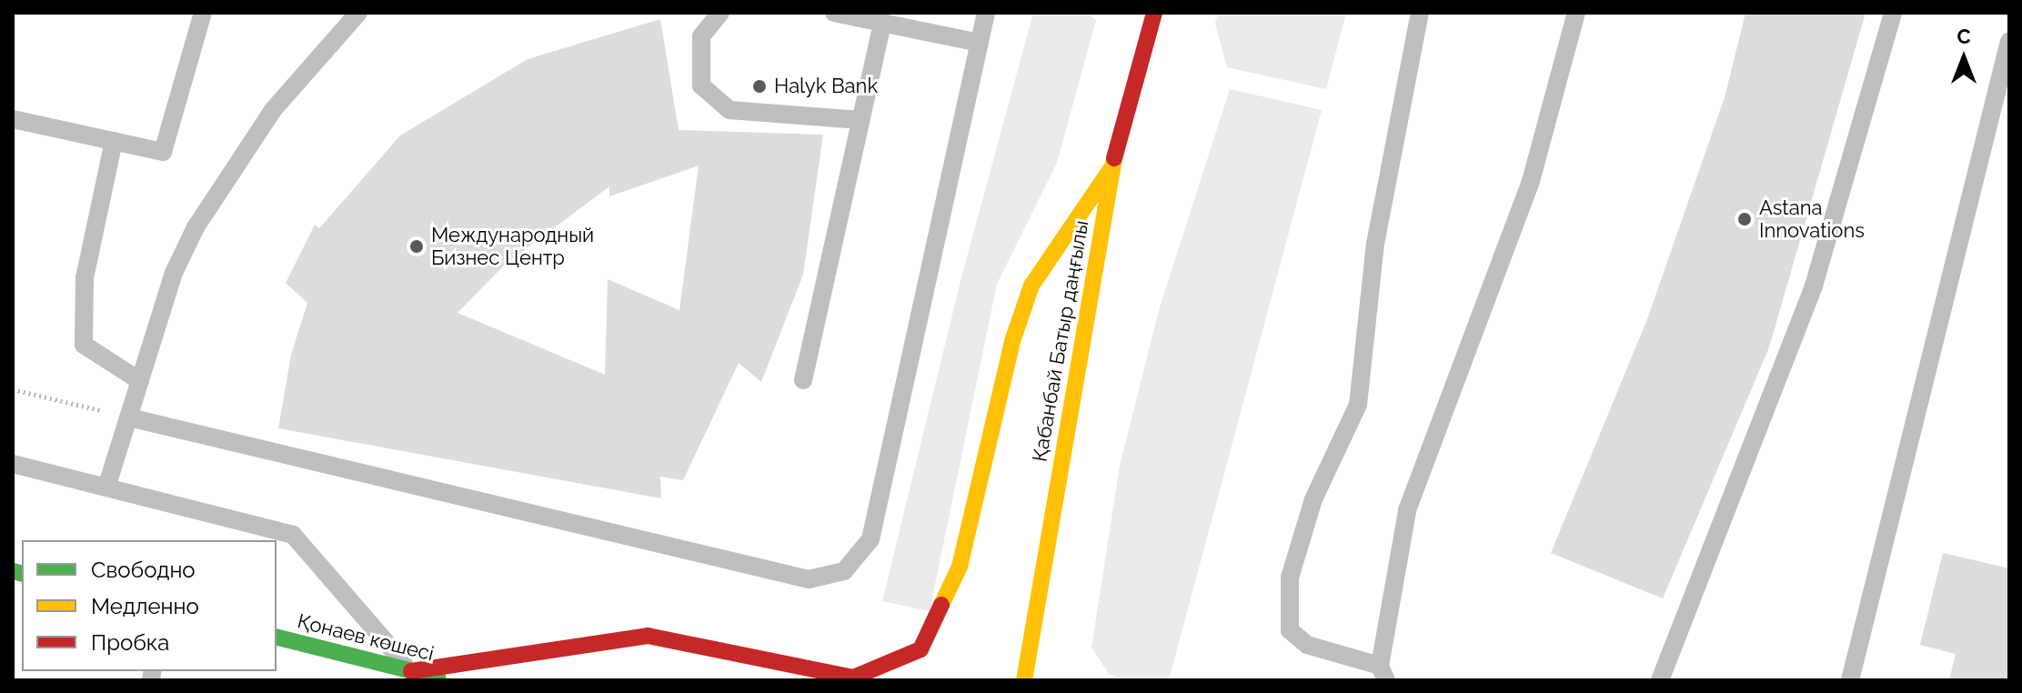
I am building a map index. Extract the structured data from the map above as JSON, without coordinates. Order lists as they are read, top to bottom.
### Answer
{
  "streets": {
    "main road": ["Қабанбай Батыр даңғылы", "Қонаев көшесі"]
  },
  "places": ["Halyk Bank", "Astana Innovations", "Международный Бизнес Центр"],
  "legend": ["Свободно", "Медленно", "Пробка"],
  "north": "top"
}
